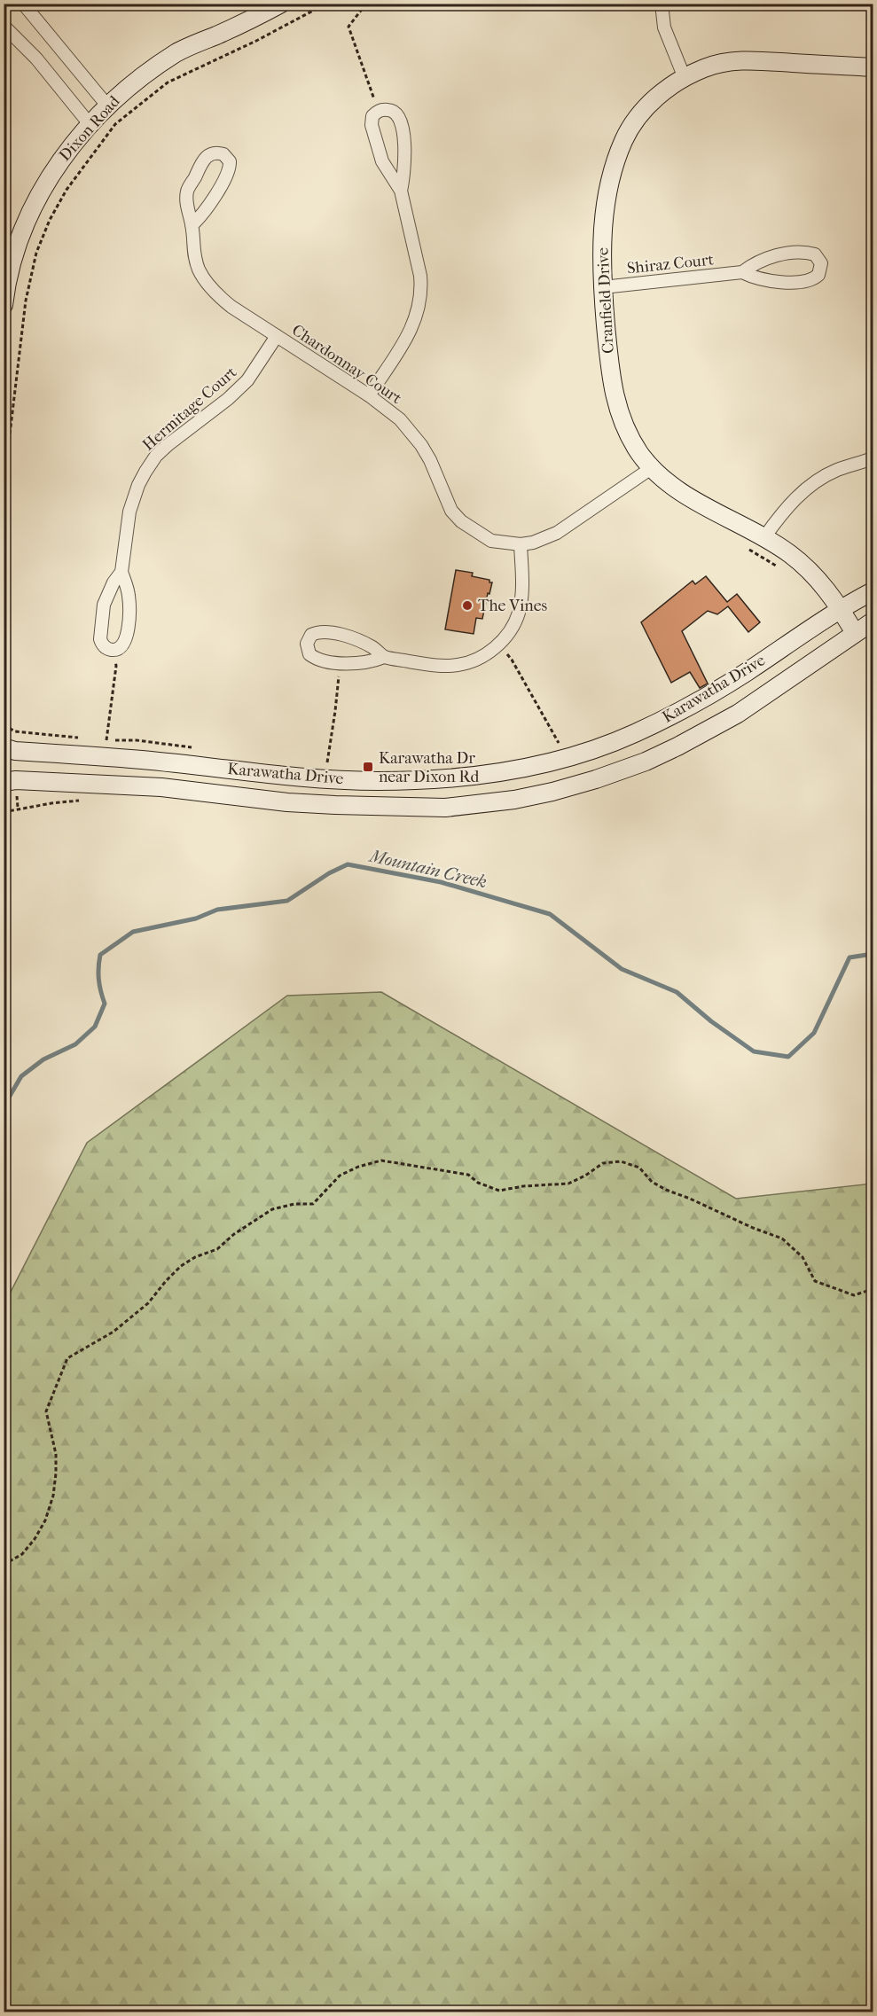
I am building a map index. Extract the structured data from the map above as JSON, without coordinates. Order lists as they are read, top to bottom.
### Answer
{
  "streets": {
    "main road": ["Dixon Road", "Cranfield Drive", "Karawatha Drive"],
    "street": ["Shiraz Court", "Chardonnay Court", "Hermitage Court"]
  },
  "crossings": [
    ["Shiraz Court", "Cranfield Drive"],
    ["Cranfield Drive", "Chardonnay Court"],
    ["Cranfield Drive", "Karawatha Drive"],
    ["Chardonnay Court", "Hermitage Court"]
  ],
  "water": ["Mountain Creek"],
  "places": {
    "other": ["The Vines"],
    "transit": ["Karawatha Dr near Dixon Rd"]
  }
}
